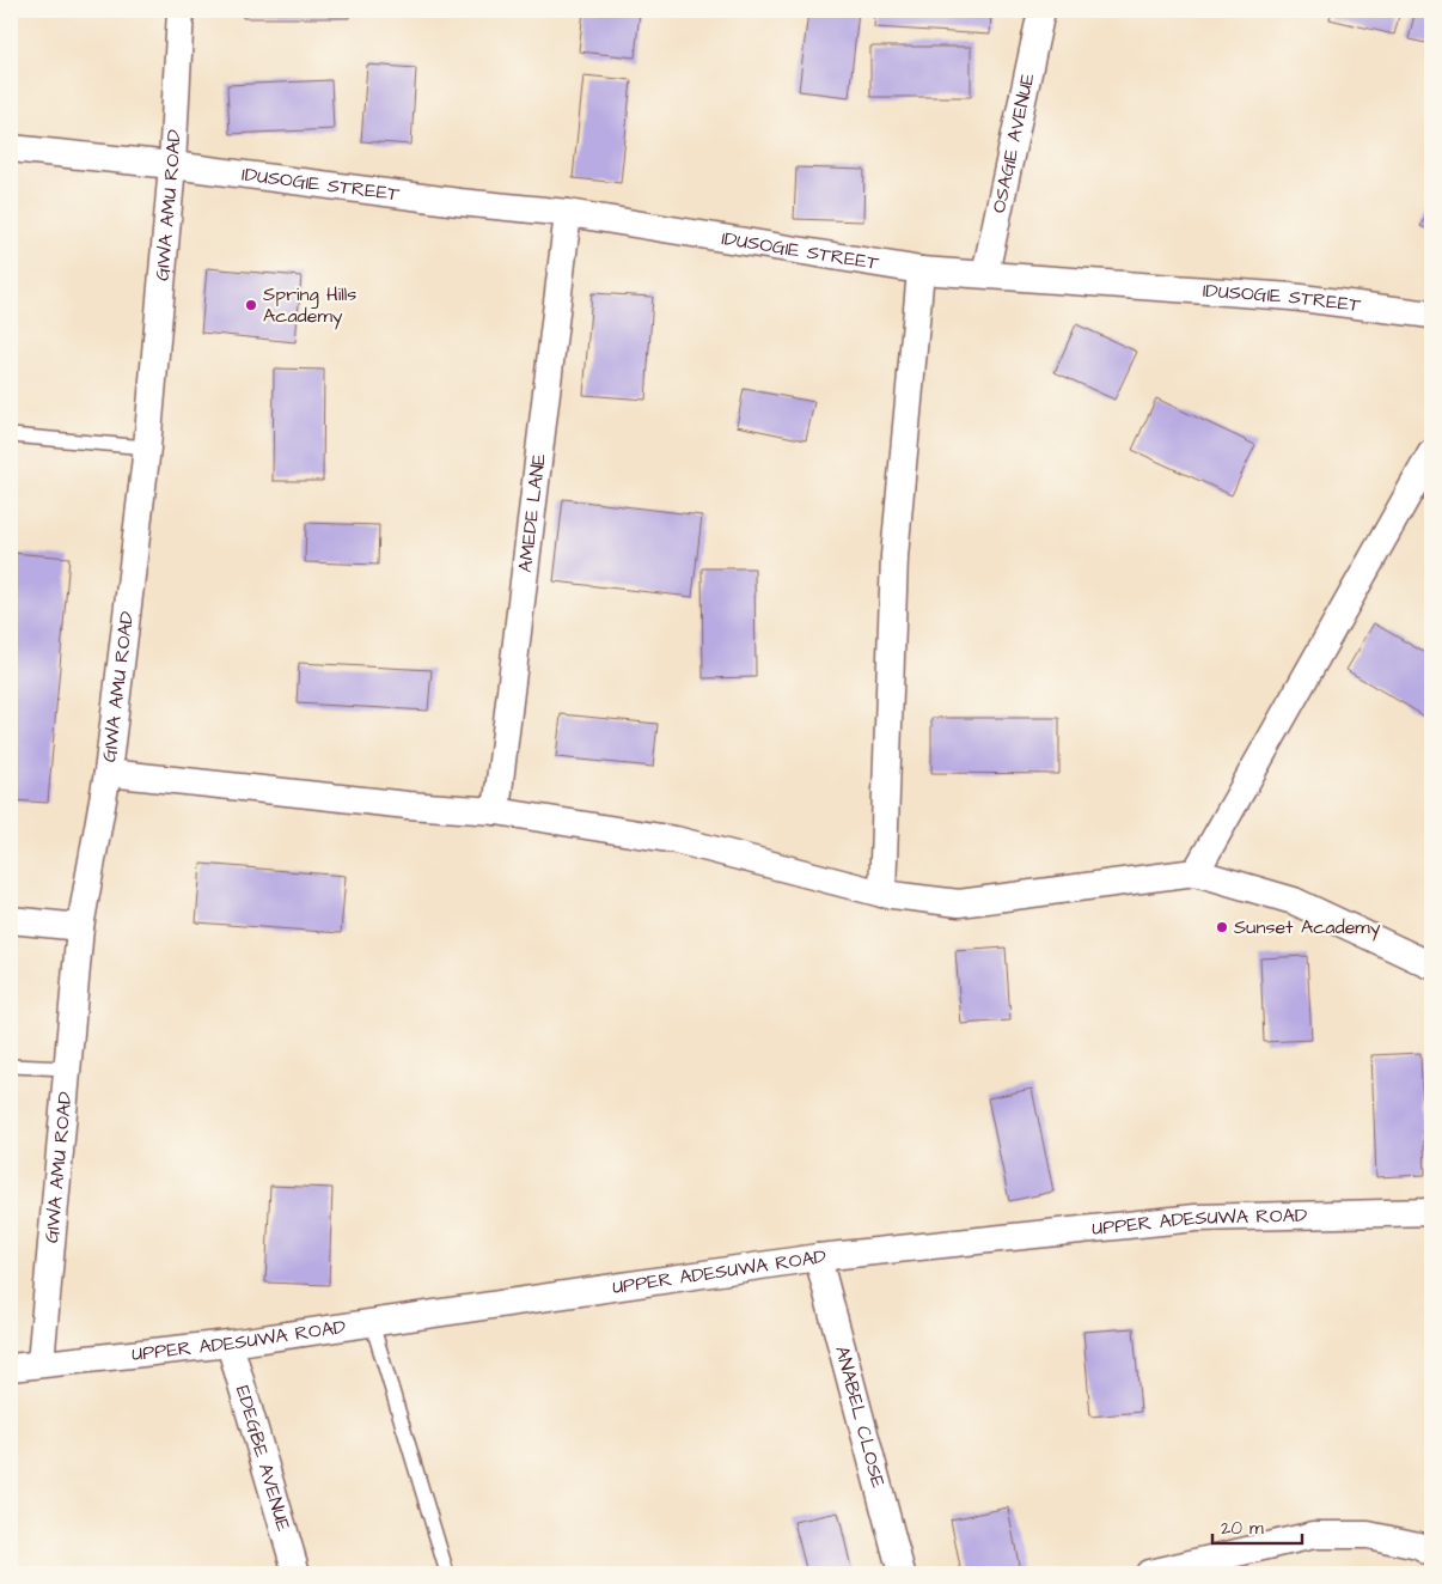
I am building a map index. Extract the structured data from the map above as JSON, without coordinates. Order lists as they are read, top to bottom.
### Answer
{
  "streets": {
    "street": [
      "OSAGIE AVENUE",
      "IDUSOGIE STREET",
      "GIWA AMU ROAD",
      "AMEDE LANE",
      "UPPER ADESUWA ROAD",
      "ANABEL CLOSE",
      "EDEGBE AVENUE"
    ]
  },
  "crossings": [
    ["OSAGIE AVENUE", "IDUSOGIE STREET"],
    ["IDUSOGIE STREET", "GIWA AMU ROAD"],
    ["IDUSOGIE STREET", "AMEDE LANE"],
    ["GIWA AMU ROAD", "UPPER ADESUWA ROAD"],
    ["UPPER ADESUWA ROAD", "ANABEL CLOSE"],
    ["UPPER ADESUWA ROAD", "EDEGBE AVENUE"]
  ],
  "places": ["Spring Hills Academy", "Sunset Academy"],
  "scale_bar": "20 m"
}
